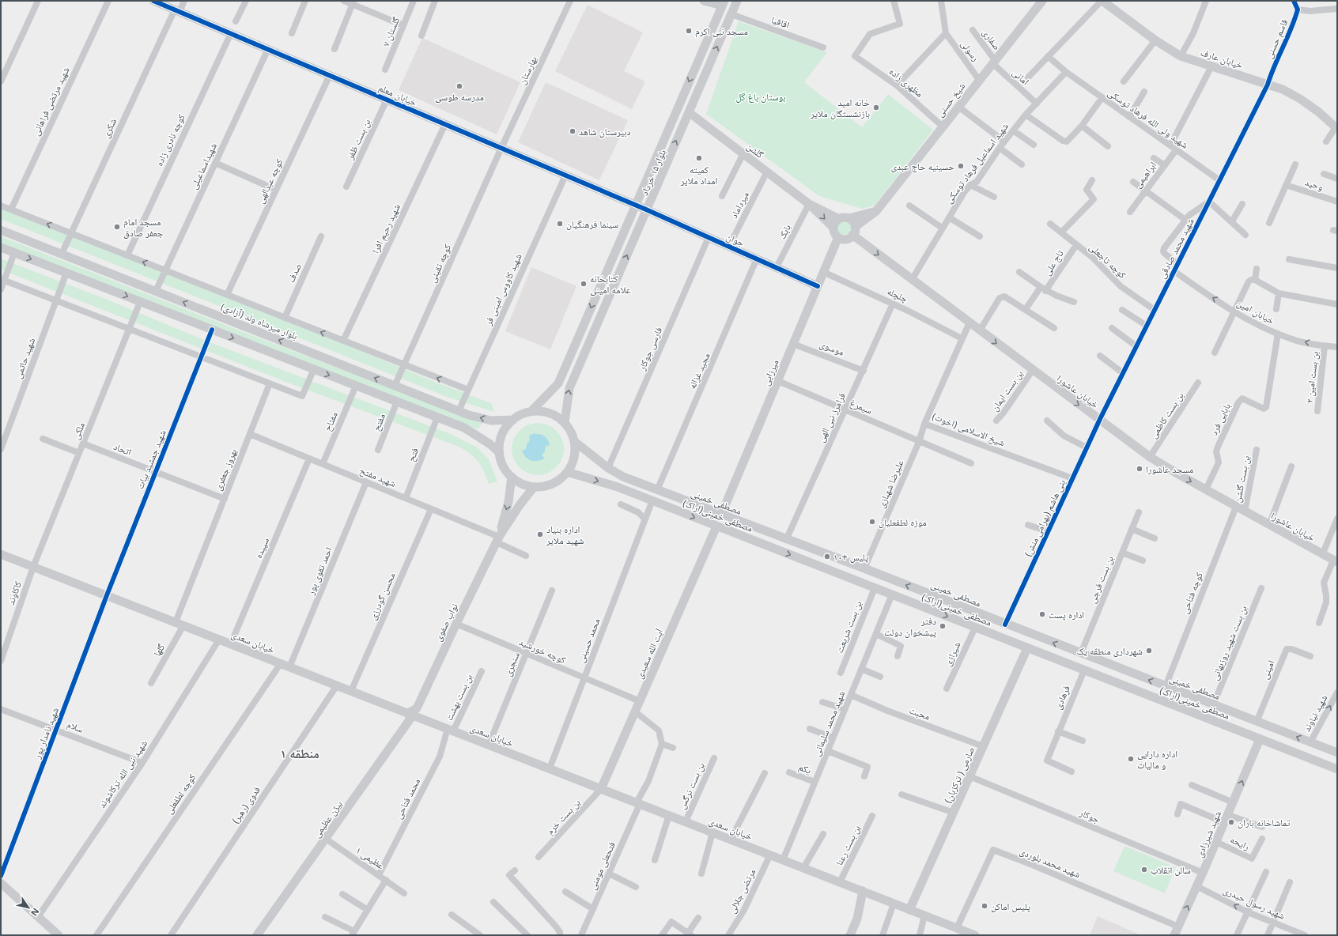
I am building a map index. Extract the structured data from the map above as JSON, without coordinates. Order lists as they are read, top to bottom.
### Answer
{
  "streets": {
    "main road": [
      "خیابان عارف",
      "خیابان معلم",
      "شیخ حسنی",
      "گلشن",
      "بلوار ۱۵ خرداد",
      "جوان",
      "بلوار میرشاه ولد (آزادی)",
      "میرزایی",
      "خیابان عاشورا",
      "مصطفی خمینی",
      "مصطفی خمینی(اراک)",
      "نواب صفوی",
      "خیابان سعدی",
      "آیت الله سعیدی",
      "صارمی ( ترکزبان)",
      "بیژن عظیمی",
      "شهید شیرزادی"
    ],
    "street": [
      "اقاقیا",
      "گلستان ۷",
      "قاسم حسنی",
      "صفاری",
      "رسولی",
      "بهارستان",
      "امانی",
      "مظهری زاده",
      "شهید مرتضی فراهانی",
      "شهید ولی الله فرهاد توسکی",
      "شکری",
      "بن بست ظفر",
      "کوچه نادری زاده",
      "شهید اسماعیل فرهاد توسکی",
      "شهیداسماعیلی",
      "ابراهیمی",
      "کوچه عبدالهی",
      "وحید",
      "میرداماد",
      "شهید رحیم افرا",
      "بابک",
      "شهید محمد صادقی",
      "کوچه تاجعلی",
      "تاج علی",
      "کوچه تقیئی",
      "صدف",
      "شهید کاووس امینی فر",
      "چلچله",
      "خیابان امین",
      "موسوی",
      "فارسی جوکار",
      "شهید حاتمی",
      "مجید غزاله",
      "بن بست امین ۲",
      "بن بست ایمان",
      "سیمرغ",
      "بن بست کاظمی",
      "فرامرز نبی الهی",
      "بابایی فرد",
      "مفتاح",
      "مفتح",
      "شیخ الاسلامی (اخوت)",
      "ملکی",
      "اتحاد",
      "فتح",
      "شهید جمشید بیات",
      "بهروز جعفری",
      "شهید مفتح",
      "بن بست گلشن",
      "علیرضا شهبازی",
      "بنی هاشم (بهرامی منش)",
      "سپیده",
      "احمد تقوی پور",
      "بن بست فرجی",
      "کاکاوند",
      "کوچه فتاحی",
      "محسن گودرزی",
      "بن بست شریعت",
      "محمد حسینی",
      "بن بست شهید روزبهانی",
      "گلها",
      "کوچه خورشید",
      "شیرازی",
      "سنجری",
      "امینی",
      "بن بست بهشت",
      "فرهادی",
      "محبت",
      "شهید نیاوند",
      "شهید محمد سلیمانی",
      "سلام",
      "شهید نامدار پور",
      "یکم",
      "شهید نبی الله ترکاشوند",
      "بن بست نرگس",
      "کوچه لطفعلی",
      "محمد فتاحی",
      "فدوی (رهبر)",
      "جوکار",
      "بن بست خرم",
      "رایحه",
      "بن بست رعنا",
      "عظیمی ۱",
      "شهید محمد بلوردی",
      "فتحعلی مومنی",
      "مرتضی جلالی",
      "شهید رسول حیدری"
    ]
  },
  "crossings": [
    ["اقاقیا", "بلوار ۱۵ خرداد"],
    ["قاسم حسنی", "خیابان عارف"],
    ["قاسم حسنی", "شهید محمد صادقی"],
    ["صفاری", "امانی"],
    ["صفاری", "شیخ حسنی"],
    ["رسولی", "شیخ حسنی"],
    ["خیابان عارف", "شهید محمد صادقی"],
    ["بهارستان", "خیابان معلم"],
    ["بهارستان", "کوچه تقیئی"],
    ["امانی", "شیخ حسنی"],
    ["امانی", "شهید اسماعیل فرهاد توسکی"],
    ["مظهری زاده", "شیخ حسنی"],
    ["خیابان معلم", "شکری"],
    ["خیابان معلم", "بن بست ظفر"],
    ["خیابان معلم", "کوچه نادری زاده"],
    ["خیابان معلم", "شهیداسماعیلی"],
    ["خیابان معلم", "بلوار ۱۵ خرداد"],
    ["خیابان معلم", "کوچه عبدالهی"],
    ["خیابان معلم", "شهید رحیم افرا"],
    ["خیابان معلم", "جوان"],
    ["خیابان معلم", "کوچه تقیئی"],
    ["خیابان معلم", "شهید کاووس امینی فر"],
    ["شیخ حسنی", "میرزایی"],
    ["شیخ حسنی", "خیابان عاشورا"],
    ["شهید ولی الله فرهاد توسکی", "شهید اسماعیل فرهاد توسکی"],
    ["شهید ولی الله فرهاد توسکی", "ابراهیمی"],
    ["شهید ولی الله فرهاد توسکی", "شهید محمد صادقی"],
    ["شکری", "بلوار میرشاه ولد (آزادی)"],
    ["گلشن", "بلوار ۱۵ خرداد"],
    ["گلشن", "میرداماد"],
    ["گلشن", "بابک"],
    ["شهید اسماعیل فرهاد توسکی", "خیابان عاشورا"],
    ["شهیداسماعیلی", "بلوار میرشاه ولد (آزادی)"],
    ["بلوار ۱۵ خرداد", "جوان"],
    ["بلوار ۱۵ خرداد", "بلوار میرشاه ولد (آزادی)"],
    ["بلوار ۱۵ خرداد", "مصطفی خمینی"],
    ["بلوار ۱۵ خرداد", "مصطفی خمینی(اراک)"],
    ["میرداماد", "جوان"],
    ["بابک", "جوان"],
    ["جوان", "فارسی جوکار"],
    ["جوان", "مجید غزاله"],
    ["جوان", "میرزایی"],
    ["شهید محمد صادقی", "کوچه تاجعلی"],
    ["شهید محمد صادقی", "خیابان امین"],
    ["شهید محمد صادقی", "خیابان عاشورا"],
    ["شهید محمد صادقی", "بنی هاشم (بهرامی منش)"],
    ["کوچه تاجعلی", "تاج علی"],
    ["کوچه تقیئی", "بلوار میرشاه ولد (آزادی)"],
    ["شهید کاووس امینی فر", "بلوار میرشاه ولد (آزادی)"],
    ["چلچله", "میرزایی"],
    ["چلچله", "فرامرز نبی الهی"],
    ["چلچله", "شیخ الاسلامی (اخوت)"],
    ["خیابان امین", "بن بست امین ۲"],
    ["خیابان امین", "بابایی فرد"],
    ["بلوار میرشاه ولد (آزادی)", "مصطفی خمینی"],
    ["بلوار میرشاه ولد (آزادی)", "مصطفی خمینی(اراک)"],
    ["موسوی", "میرزایی"],
    ["موسوی", "فرامرز نبی الهی"],
    ["فارسی جوکار", "مصطفی خمینی"],
    ["مجید غزاله", "مصطفی خمینی"],
    ["میرزایی", "خیابان عاشورا"],
    ["میرزایی", "سیمرغ"],
    ["میرزایی", "مصطفی خمینی"],
    ["بن بست ایمان", "خیابان عاشورا"],
    ["خیابان عاشورا", "بن بست کاظمی"],
    ["خیابان عاشورا", "بابایی فرد"],
    ["خیابان عاشورا", "شیخ الاسلامی (اخوت)"],
    ["خیابان عاشورا", "بن بست گلشن"],
    ["خیابان عاشورا", "بنی هاشم (بهرامی منش)"],
    ["خیابان عاشورا", "کوچه فتاحی"],
    ["سیمرغ", "فرامرز نبی الهی"],
    ["سیمرغ", "علیرضا شهبازی"],
    ["فرامرز نبی الهی", "مصطفی خمینی"],
    ["مفتاح", "شهید مفتح"],
    ["شیخ الاسلامی (اخوت)", "علیرضا شهبازی"],
    ["شیخ الاسلامی (اخوت)", "بنی هاشم (بهرامی منش)"],
    ["ملکی", "اتحاد"],
    ["ملکی", "کاکاوند"],
    ["ملکی", "خیابان سعدی"],
    ["اتحاد", "شهید جمشید بیات"],
    ["اتحاد", "بهروز جعفری"],
    ["فتح", "شهید مفتح"],
    ["شهید جمشید بیات", "خیابان سعدی"],
    ["شهید جمشید بیات", "شهید نامدار پور"],
    ["بهروز جعفری", "شهید مفتح"],
    ["بهروز جعفری", "خیابان سعدی"],
    ["بهروز جعفری", "گلها"],
    ["شهید مفتح", "سپیده"],
    ["شهید مفتح", "احمد تقوی پور"],
    ["شهید مفتح", "محسن گودرزی"],
    ["شهید مفتح", "نواب صفوی"],
    ["علیرضا شهبازی", "مصطفی خمینی"],
    ["مصطفی خمینی", "مصطفی خمینی(اراک)"],
    ["مصطفی خمینی", "بنی هاشم (بهرامی منش)"],
    ["مصطفی خمینی", "بن بست فرجی"],
    ["مصطفی خمینی", "کوچه فتاحی"],
    ["مصطفی خمینی", "بن بست شهید روزبهانی"],
    ["مصطفی خمینی", "امینی"],
    ["مصطفی خمینی", "شهید نیاوند"],
    ["مصطفی خمینی(اراک)", "بن بست شریعت"],
    ["مصطفی خمینی(اراک)", "محمد حسینی"],
    ["مصطفی خمینی(اراک)", "آیت الله سعیدی"],
    ["مصطفی خمینی(اراک)", "شیرازی"],
    ["مصطفی خمینی(اراک)", "فرهادی"],
    ["مصطفی خمینی(اراک)", "شهید محمد سلیمانی"],
    ["مصطفی خمینی(اراک)", "صارمی ( ترکزبان)"],
    ["مصطفی خمینی(اراک)", "شهید شیرزادی"],
    ["سپیده", "خیابان سعدی"],
    ["احمد تقوی پور", "خیابان سعدی"],
    ["کاکاوند", "خیابان سعدی"],
    ["محسن گودرزی", "خیابان سعدی"],
    ["نواب صفوی", "خیابان سعدی"],
    ["نواب صفوی", "کوچه خورشید"],
    ["نواب صفوی", "بیژن عظیمی"],
    ["محمد حسینی", "خیابان سعدی"],
    ["محمد حسینی", "کوچه خورشید"],
    ["خیابان سعدی", "گلها"],
    ["خیابان سعدی", "آیت الله سعیدی"],
    ["خیابان سعدی", "سنجری"],
    ["خیابان سعدی", "بن بست بهشت"],
    ["خیابان سعدی", "شهید محمد سلیمانی"],
    ["خیابان سعدی", "شهید نامدار پور"],
    ["خیابان سعدی", "شهید نبی الله ترکاشوند"],
    ["خیابان سعدی", "صارمی ( ترکزبان)"],
    ["خیابان سعدی", "بن بست نرگس"],
    ["خیابان سعدی", "کوچه لطفعلی"],
    ["خیابان سعدی", "محمد فتاحی"],
    ["خیابان سعدی", "فدوی (رهبر)"],
    ["خیابان سعدی", "بن بست خرم"],
    ["خیابان سعدی", "بیژن عظیمی"],
    ["خیابان سعدی", "بن بست رعنا"],
    ["خیابان سعدی", "شهید محمد بلوردی"],
    ["خیابان سعدی", "فتحعلی مومنی"],
    ["خیابان سعدی", "مرتضی جلالی"],
    ["کوچه خورشید", "آیت الله سعیدی"],
    ["کوچه خورشید", "سنجری"],
    ["آیت الله سعیدی", "بن بست خرم"],
    ["بن بست بهشت", "محمد فتاحی"],
    ["محبت", "شهید محمد سلیمانی"],
    ["محبت", "صارمی ( ترکزبان)"],
    ["شهید محمد سلیمانی", "یکم"],
    ["سلام", "شهید نامدار پور"],
    ["سلام", "شهید نبی الله ترکاشوند"],
    ["صارمی ( ترکزبان)", "جوکار"],
    ["محمد فتاحی", "عظیمی ۱"],
    ["جوکار", "شهید شیرزادی"],
    ["بیژن عظیمی", "عظیمی ۱"],
    ["شهید شیرزادی", "رایحه"],
    ["شهید شیرزادی", "شهید محمد بلوردی"],
    ["شهید شیرزادی", "شهید رسول حیدری"]
  ],
  "one_way": [
    "خیابان عاشورا",
    "مصطفی خمینی",
    "مصطفی خمینی(اراک)",
    "شهید نیاوند",
    "شهید شیرزادی",
    "شهید رسول حیدری"
  ],
  "districts": ["منطقه ۱"],
  "parks": ["بوستان باغ گل"],
  "places": [
    "مسجد نبی اکرم",
    "مدرسه طوسی",
    "خانه امید بازنشستگان ملایر",
    "دبیرستان شاهد",
    "کمیته امداد ملایر",
    "حسینیه حاج عبدی",
    "سینما فرهنگیان",
    "مسجد امام جعفر صادق",
    "کتابخانه علامه امینی",
    "مسجد عاشورا",
    "موزه لطفعلیان",
    "اداره بنیاد شهید ملایر",
    "پلیس +۱۰",
    "اداره پست",
    "دفتر پیشخوان دولت",
    "شهرداری منطقه یک",
    "اداره دارایی و مالیات",
    "تماشاخانه باران",
    "سالن انقلاب",
    "پلیس اماکن"
  ],
  "north": "bottom right"
}
